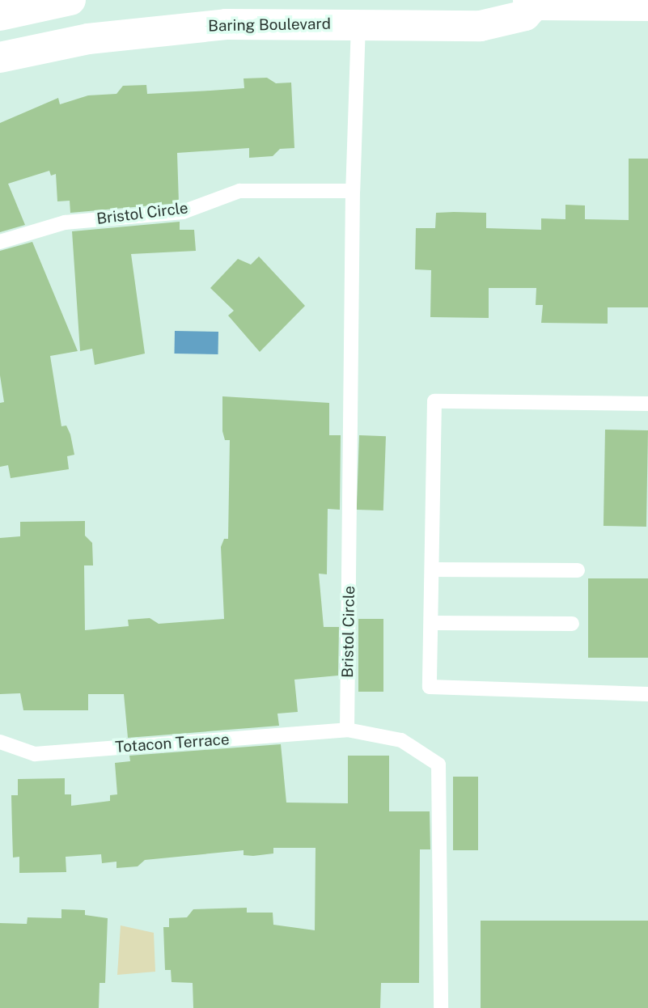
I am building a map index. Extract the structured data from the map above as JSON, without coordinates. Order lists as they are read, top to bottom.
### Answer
{
  "streets": {
    "main road": ["Baring Boulevard"],
    "lane": ["Bristol Circle", "Totacon Terrace"]
  },
  "crossings": [
    ["Baring Boulevard", "Bristol Circle"],
    ["Bristol Circle", "Totacon Terrace"]
  ]
}
